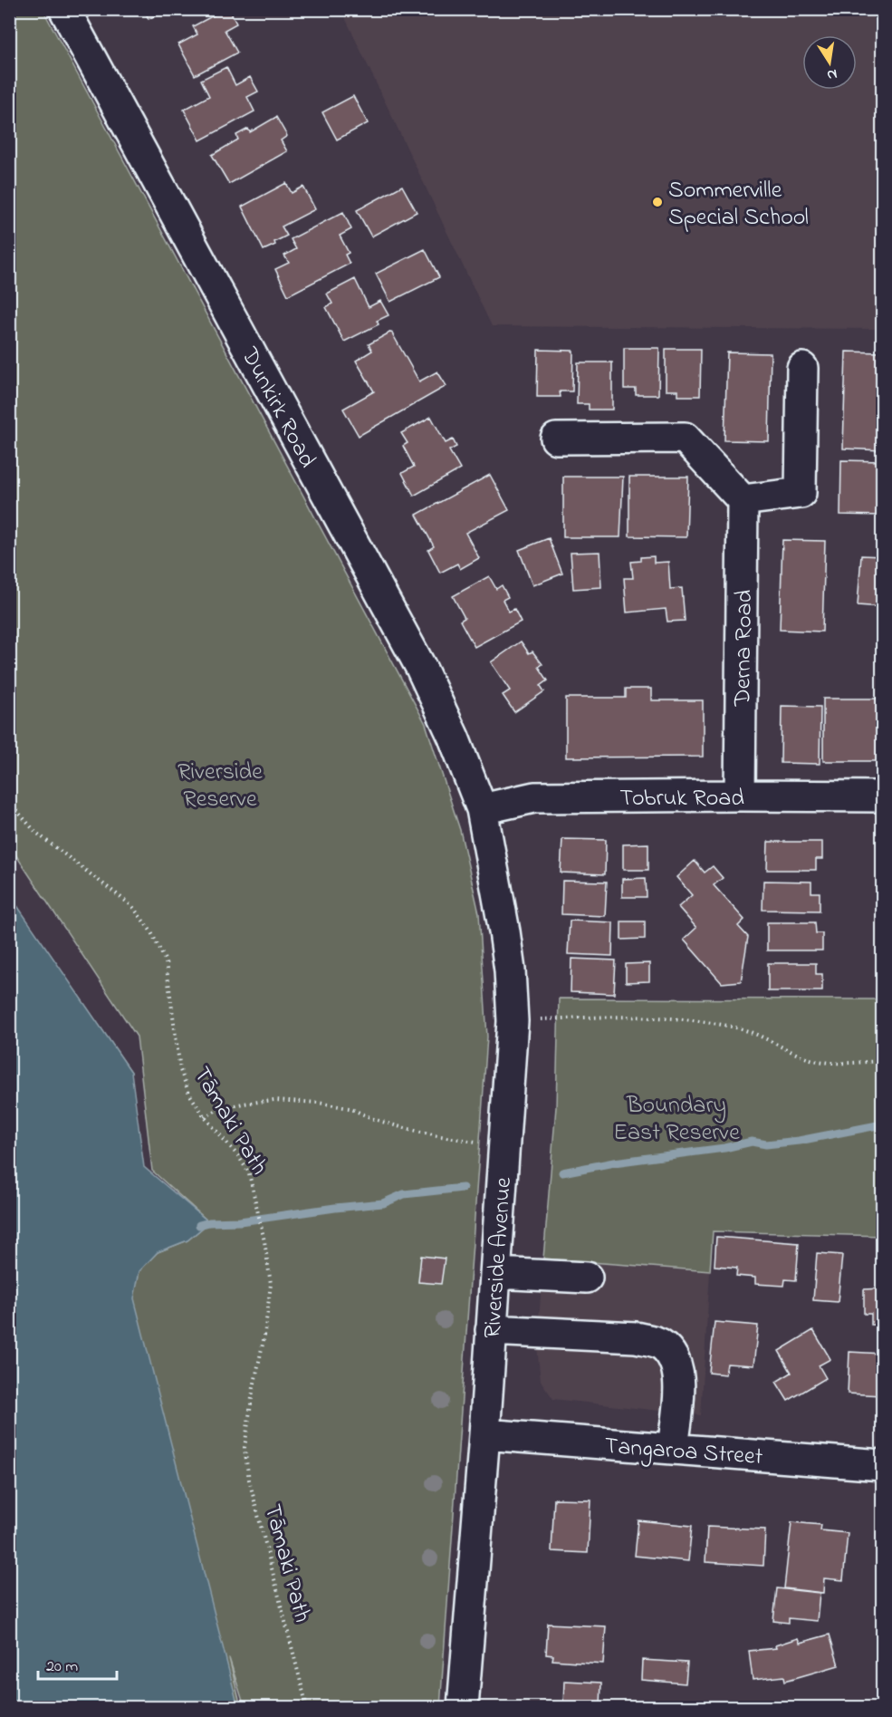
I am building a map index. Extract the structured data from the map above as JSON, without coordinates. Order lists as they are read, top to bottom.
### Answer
{
  "streets": {
    "street": [
      "Dunkirk Road",
      "Derna Road",
      "Tobruk Road",
      "Riverside Avenue",
      "Tangaroa Street"
    ],
    "path": ["Tāmaki Path"]
  },
  "crossings": [
    ["Dunkirk Road", "Tobruk Road"],
    ["Dunkirk Road", "Riverside Avenue"],
    ["Derna Road", "Tobruk Road"],
    ["Tobruk Road", "Riverside Avenue"],
    ["Riverside Avenue", "Tangaroa Street"]
  ],
  "parks": ["Riverside Reserve", "Boundary East Reserve"],
  "places": ["Sommerville Special School"],
  "scale_bar": "20 m",
  "north": "bottom"
}
